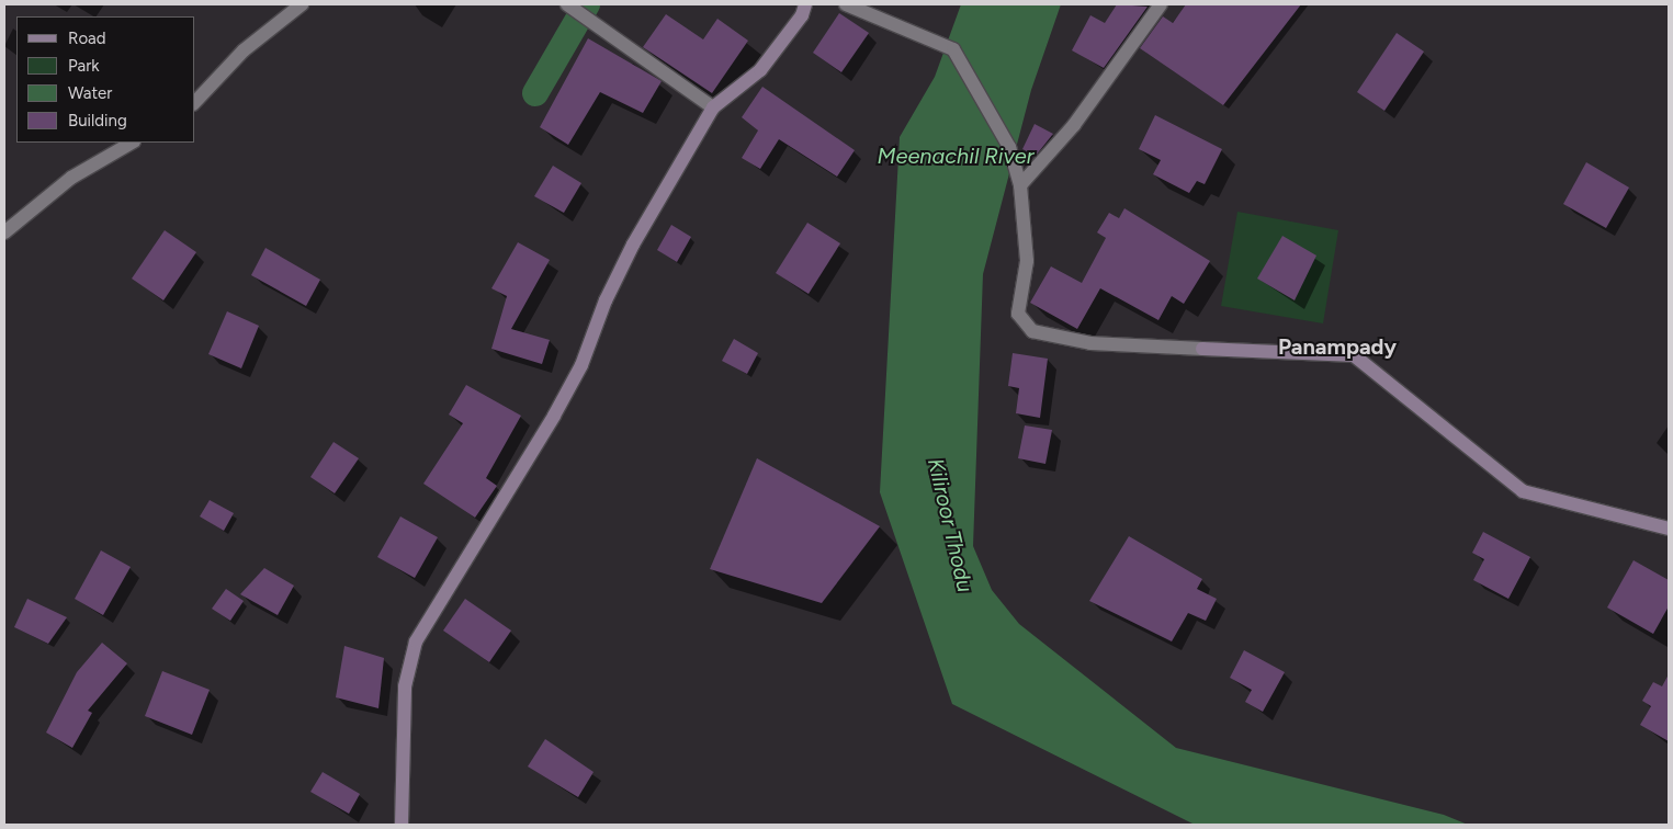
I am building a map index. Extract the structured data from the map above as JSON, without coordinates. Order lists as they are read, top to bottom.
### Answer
{
  "districts": ["Panampady"],
  "water": ["Meenachil River", "Kiliroor Thodu"],
  "legend": [
    "Road",
    "Park",
    "Water",
    "Building"
  ]
}
